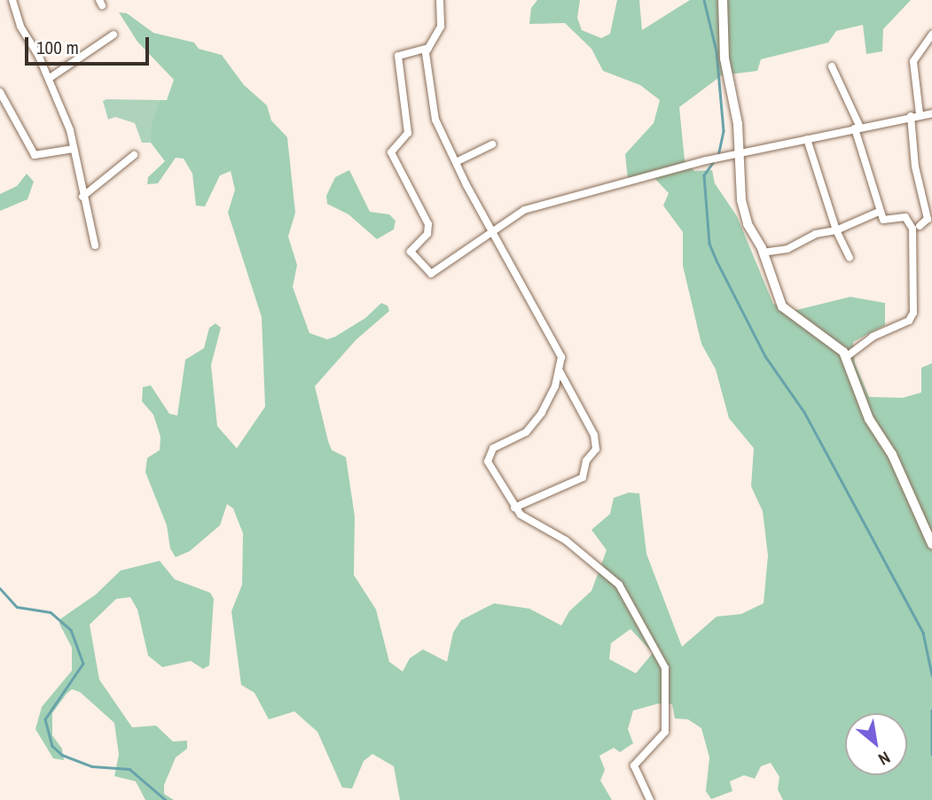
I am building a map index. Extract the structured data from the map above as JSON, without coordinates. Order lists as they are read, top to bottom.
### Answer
{
  "scale_bar": "100 m",
  "north": "bottom right"
}
